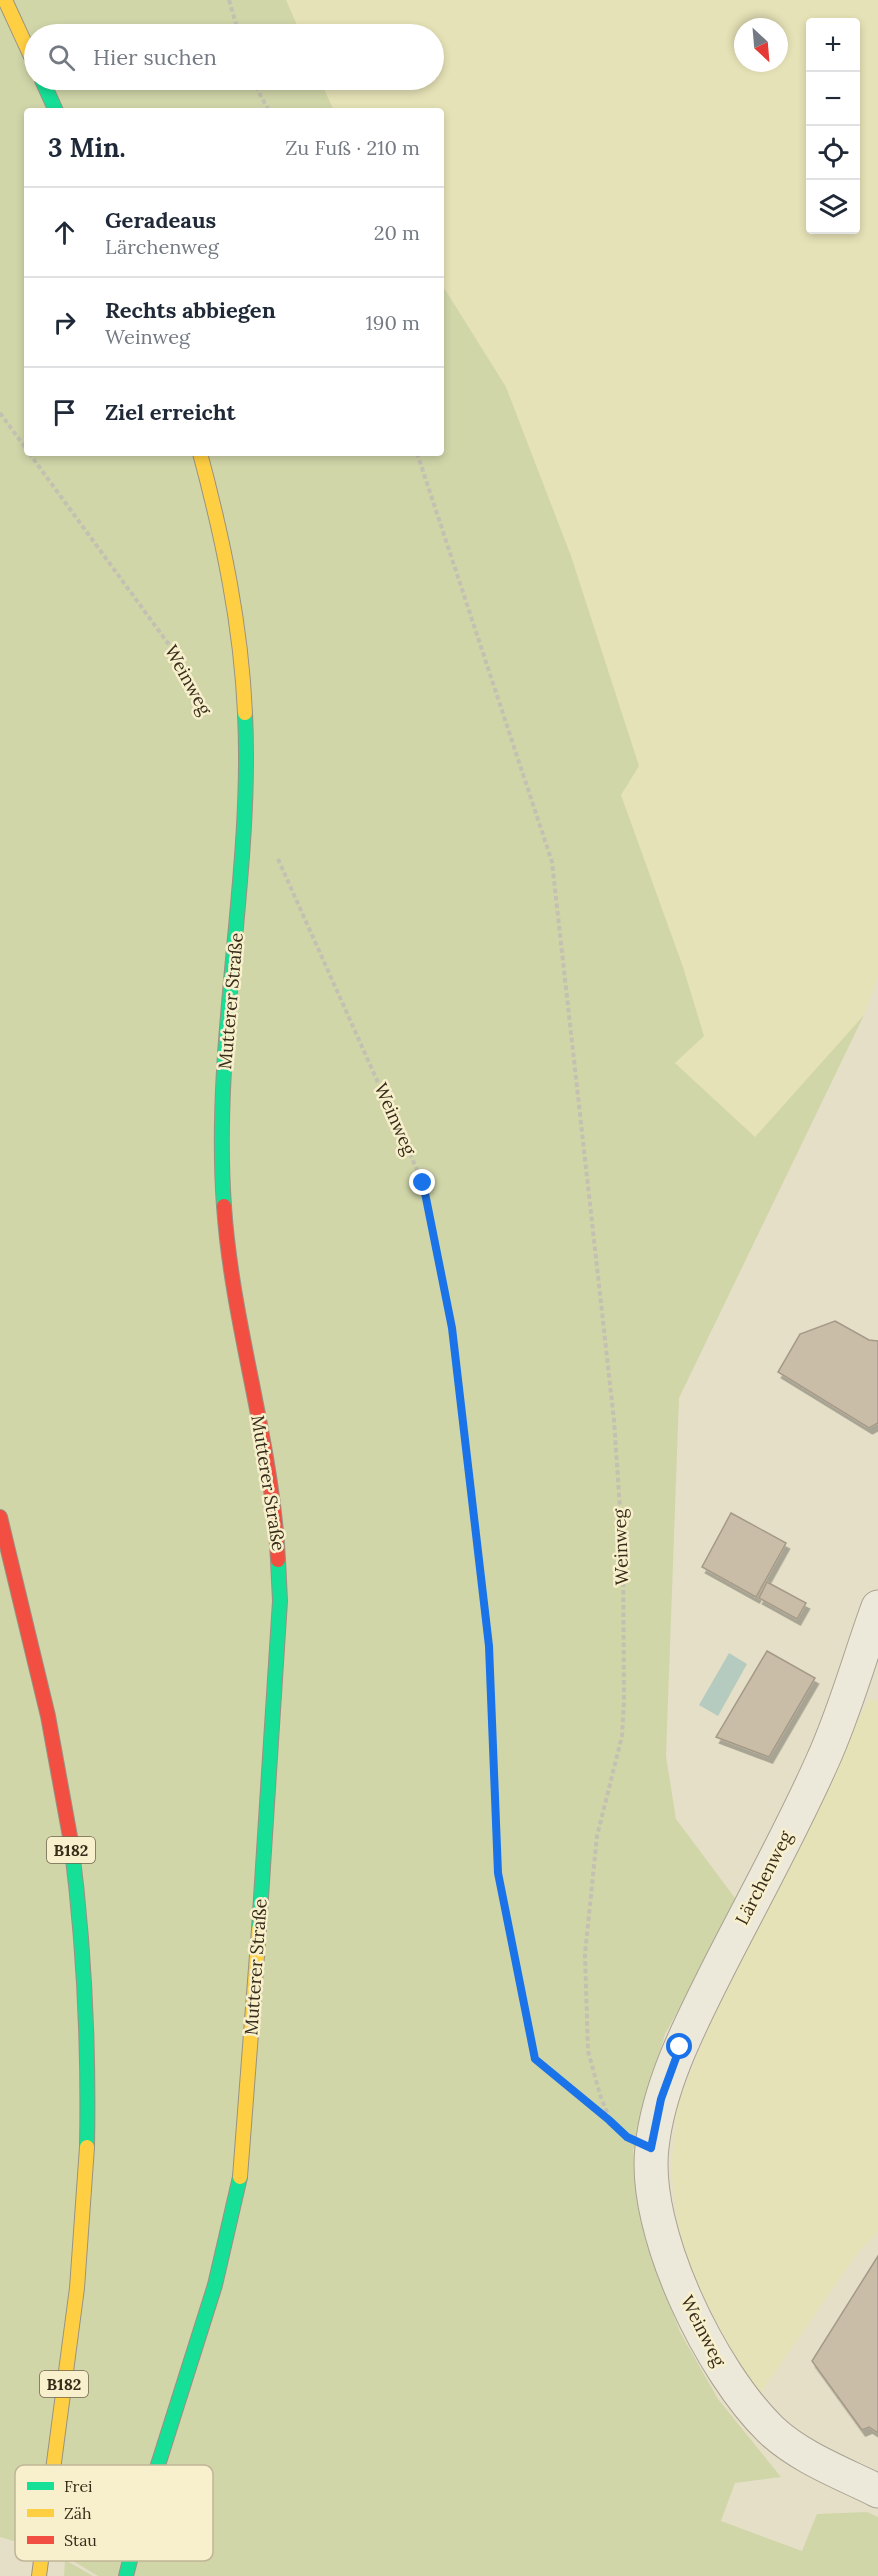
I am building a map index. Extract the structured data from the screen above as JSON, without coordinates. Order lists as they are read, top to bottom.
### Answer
{
  "streets": {
    "main road": ["Mutterer Straße", "B182"],
    "street": ["Weinweg", "Lärchenweg"]
  },
  "crossings": [
    ["Weinweg", "Lärchenweg"]
  ],
  "legend": ["Frei", "Zäh", "Stau"],
  "north": "bottom right",
  "page": {
    "map_buttons": ["+", "−"],
    "search": "Hier suchen",
    "heading": ["3 Min.", "Zu Fuß · 210 m"],
    "list": [
      ["Geradeaus", "Lärchenweg", "20 m"],
      ["Rechts abbiegen", "Weinweg", "190 m"],
      "Ziel erreicht"
    ]
  }
}
